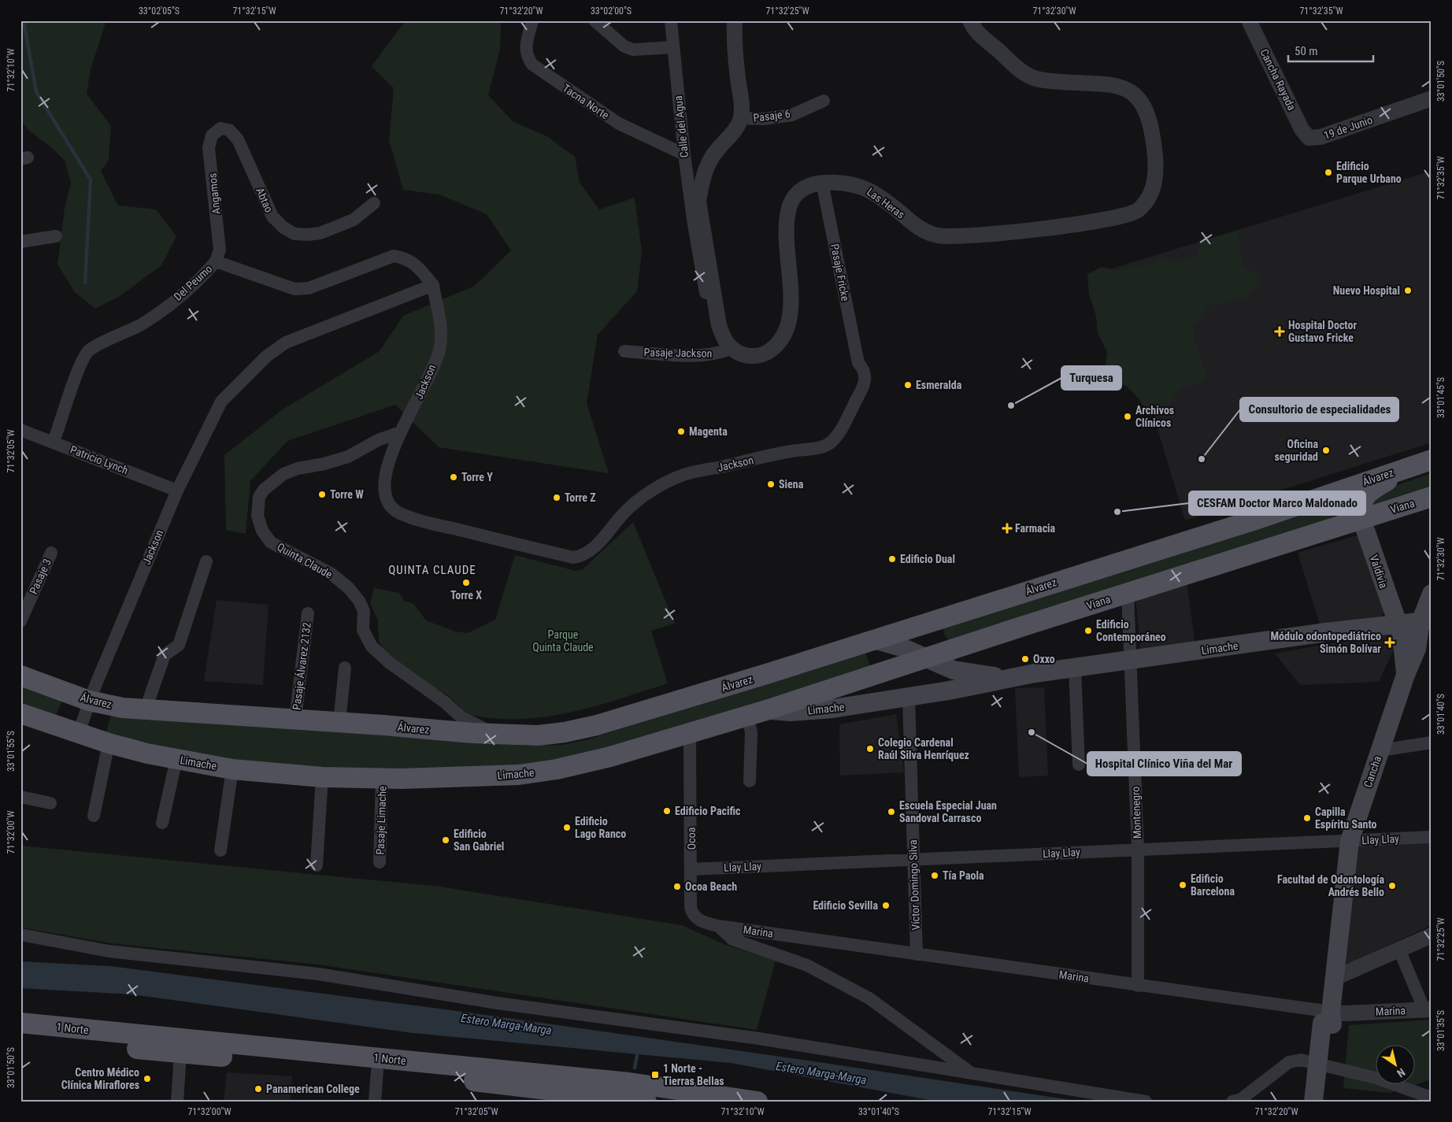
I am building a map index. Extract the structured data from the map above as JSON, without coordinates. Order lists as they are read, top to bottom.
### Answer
{
  "streets": {
    "main road": [
      "Álvarez",
      "Viana",
      "Valdivia",
      "Limache",
      "Cancha",
      "1 Norte"
    ],
    "street": [
      "Cancha Rayada",
      "Tacna Norte",
      "Pasaje 6",
      "Calle del Agua",
      "19 de Junio",
      "Angamos",
      "Abtao",
      "Las Heras",
      "Pasaje Fricke",
      "Del Peumo",
      "Pasaje Jackson",
      "Jackson",
      "Patricio Lynch",
      "Quinta Claude",
      "Pasaje 3",
      "Pasaje Álvarez 2132",
      "Montenegro",
      "Pasaje Limache",
      "Ocoa",
      "Llay Llay",
      "Víctor Domingo Silva",
      "Marina"
    ]
  },
  "crossings": [
    ["Cancha Rayada", "19 de Junio"],
    ["Tacna Norte", "Calle del Agua"],
    ["Angamos", "Abtao"],
    ["Angamos", "Del Peumo"],
    ["Las Heras", "Pasaje Fricke"],
    ["Las Heras", "Pasaje Jackson"],
    ["Pasaje Fricke", "Jackson"],
    ["Del Peumo", "Jackson"],
    ["Del Peumo", "Patricio Lynch"],
    ["Jackson", "Patricio Lynch"],
    ["Jackson", "Álvarez"],
    ["Jackson", "Quinta Claude"],
    ["Jackson", "Limache"],
    ["Álvarez", "Quinta Claude"],
    ["Álvarez", "Limache"],
    ["Álvarez", "Pasaje Álvarez 2132"],
    ["Viana", "Valdivia"],
    ["Viana", "Limache"],
    ["Viana", "Montenegro"],
    ["Valdivia", "Limache"],
    ["Valdivia", "Cancha"],
    ["Limache", "Cancha"],
    ["Limache", "Montenegro"],
    ["Limache", "Pasaje Limache"],
    ["Limache", "Ocoa"],
    ["Limache", "Víctor Domingo Silva"],
    ["Cancha", "Llay Llay"],
    ["Cancha", "Marina"],
    ["Montenegro", "Llay Llay"],
    ["Montenegro", "Marina"],
    ["Ocoa", "Llay Llay"],
    ["Ocoa", "Marina"],
    ["Llay Llay", "Víctor Domingo Silva"],
    ["Víctor Domingo Silva", "Marina"]
  ],
  "districts": ["QUINTA CLAUDE"],
  "water": ["Estero Marga-Marga"],
  "parks": ["Parque Quinta Claude"],
  "places": {
    "other": [
      "Edificio Parque Urbano",
      "Nuevo Hospital",
      "Esmeralda",
      "Turquesa",
      "Archivos Clínicos",
      "Magenta",
      "Oficina seguridad",
      "Consultorio de especialidades",
      "Torre Y",
      "Siena",
      "Torre W",
      "Torre Z",
      "CESFAM Doctor Marco Maldonado",
      "Edificio Dual",
      "Torre X",
      "Edificio Contemporáneo",
      "Oxxo",
      "Hospital Clínico Viña del Mar",
      "Colegio Cardenal Raúl Silva Henríquez",
      "Edificio Pacific",
      "Escuela Especial Juan Sandoval Carrasco",
      "Capilla Espíritu Santo",
      "Edificio Lago Ranco",
      "Edificio San Gabriel",
      "Tía Paola",
      "Edificio Barcelona",
      "Facultad de Odontología Andrés Bello",
      "Ocoa Beach",
      "Edificio Sevilla",
      "Centro Médico Clínica Miraflores",
      "Panamerican College"
    ],
    "health": ["Hospital Doctor Gustavo Fricke", "Farmacia", "Módulo odontopediátrico Simón Bolívar"],
    "transit": ["1 Norte - Tierras Bellas"]
  },
  "scale_bar": "50 m",
  "north": "bottom right",
  "coordinates": [
    "33°02'05\"S",
    "71°32'15\"W",
    "71°32'20\"W",
    "33°02'00\"S",
    "71°32'25\"W",
    "71°32'30\"W",
    "71°32'35\"W",
    "71°32'10\"W",
    "33°01'50\"S",
    "33°01'45\"S",
    "71°32'05\"W",
    "33°01'40\"S",
    "33°01'55\"S",
    "71°32'00\"W",
    "33°01'35\"S"
  ]
}
